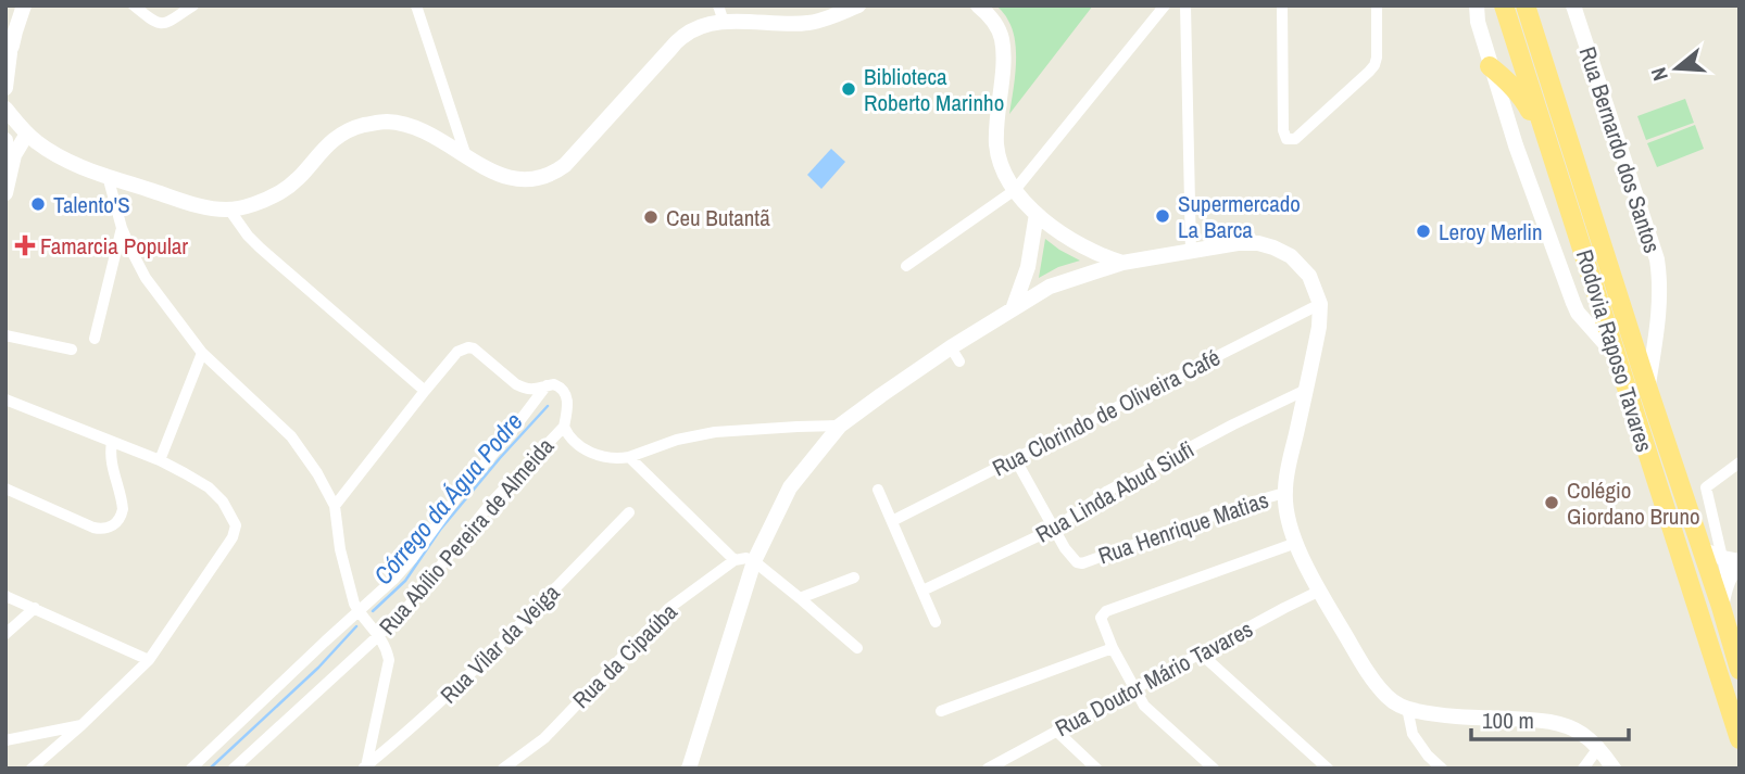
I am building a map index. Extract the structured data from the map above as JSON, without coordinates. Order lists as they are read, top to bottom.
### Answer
{
  "streets": {
    "highway": ["Rodovia Raposo Tavares"],
    "main road": ["Rua Bernardo dos Santos"],
    "street": [
      "Rua Clorindo de Oliveira Café",
      "Rua Linda Abud Siufi",
      "Rua Henrique Matias",
      "Rua Abílio Pereira de Almeida",
      "Rua Vilar da Veiga",
      "Rua da Cipaúba",
      "Rua Doutor Mário Tavares"
    ]
  },
  "crossings": [
    ["Rua Bernardo dos Santos", "Rodovia Raposo Tavares"],
    ["Rua Linda Abud Siufi", "Rua Henrique Matias"]
  ],
  "water": ["Córrego da Água Podre"],
  "places": {
    "other": [
      "Biblioteca Roberto Marinho",
      "Talento'S",
      "Supermercado La Barca",
      "Ceu Butantã",
      "Leroy Merlin",
      "Colégio Giordano Bruno"
    ],
    "health": ["Famarcia Popular"]
  },
  "scale_bar": "100 m",
  "north": "left"
}
